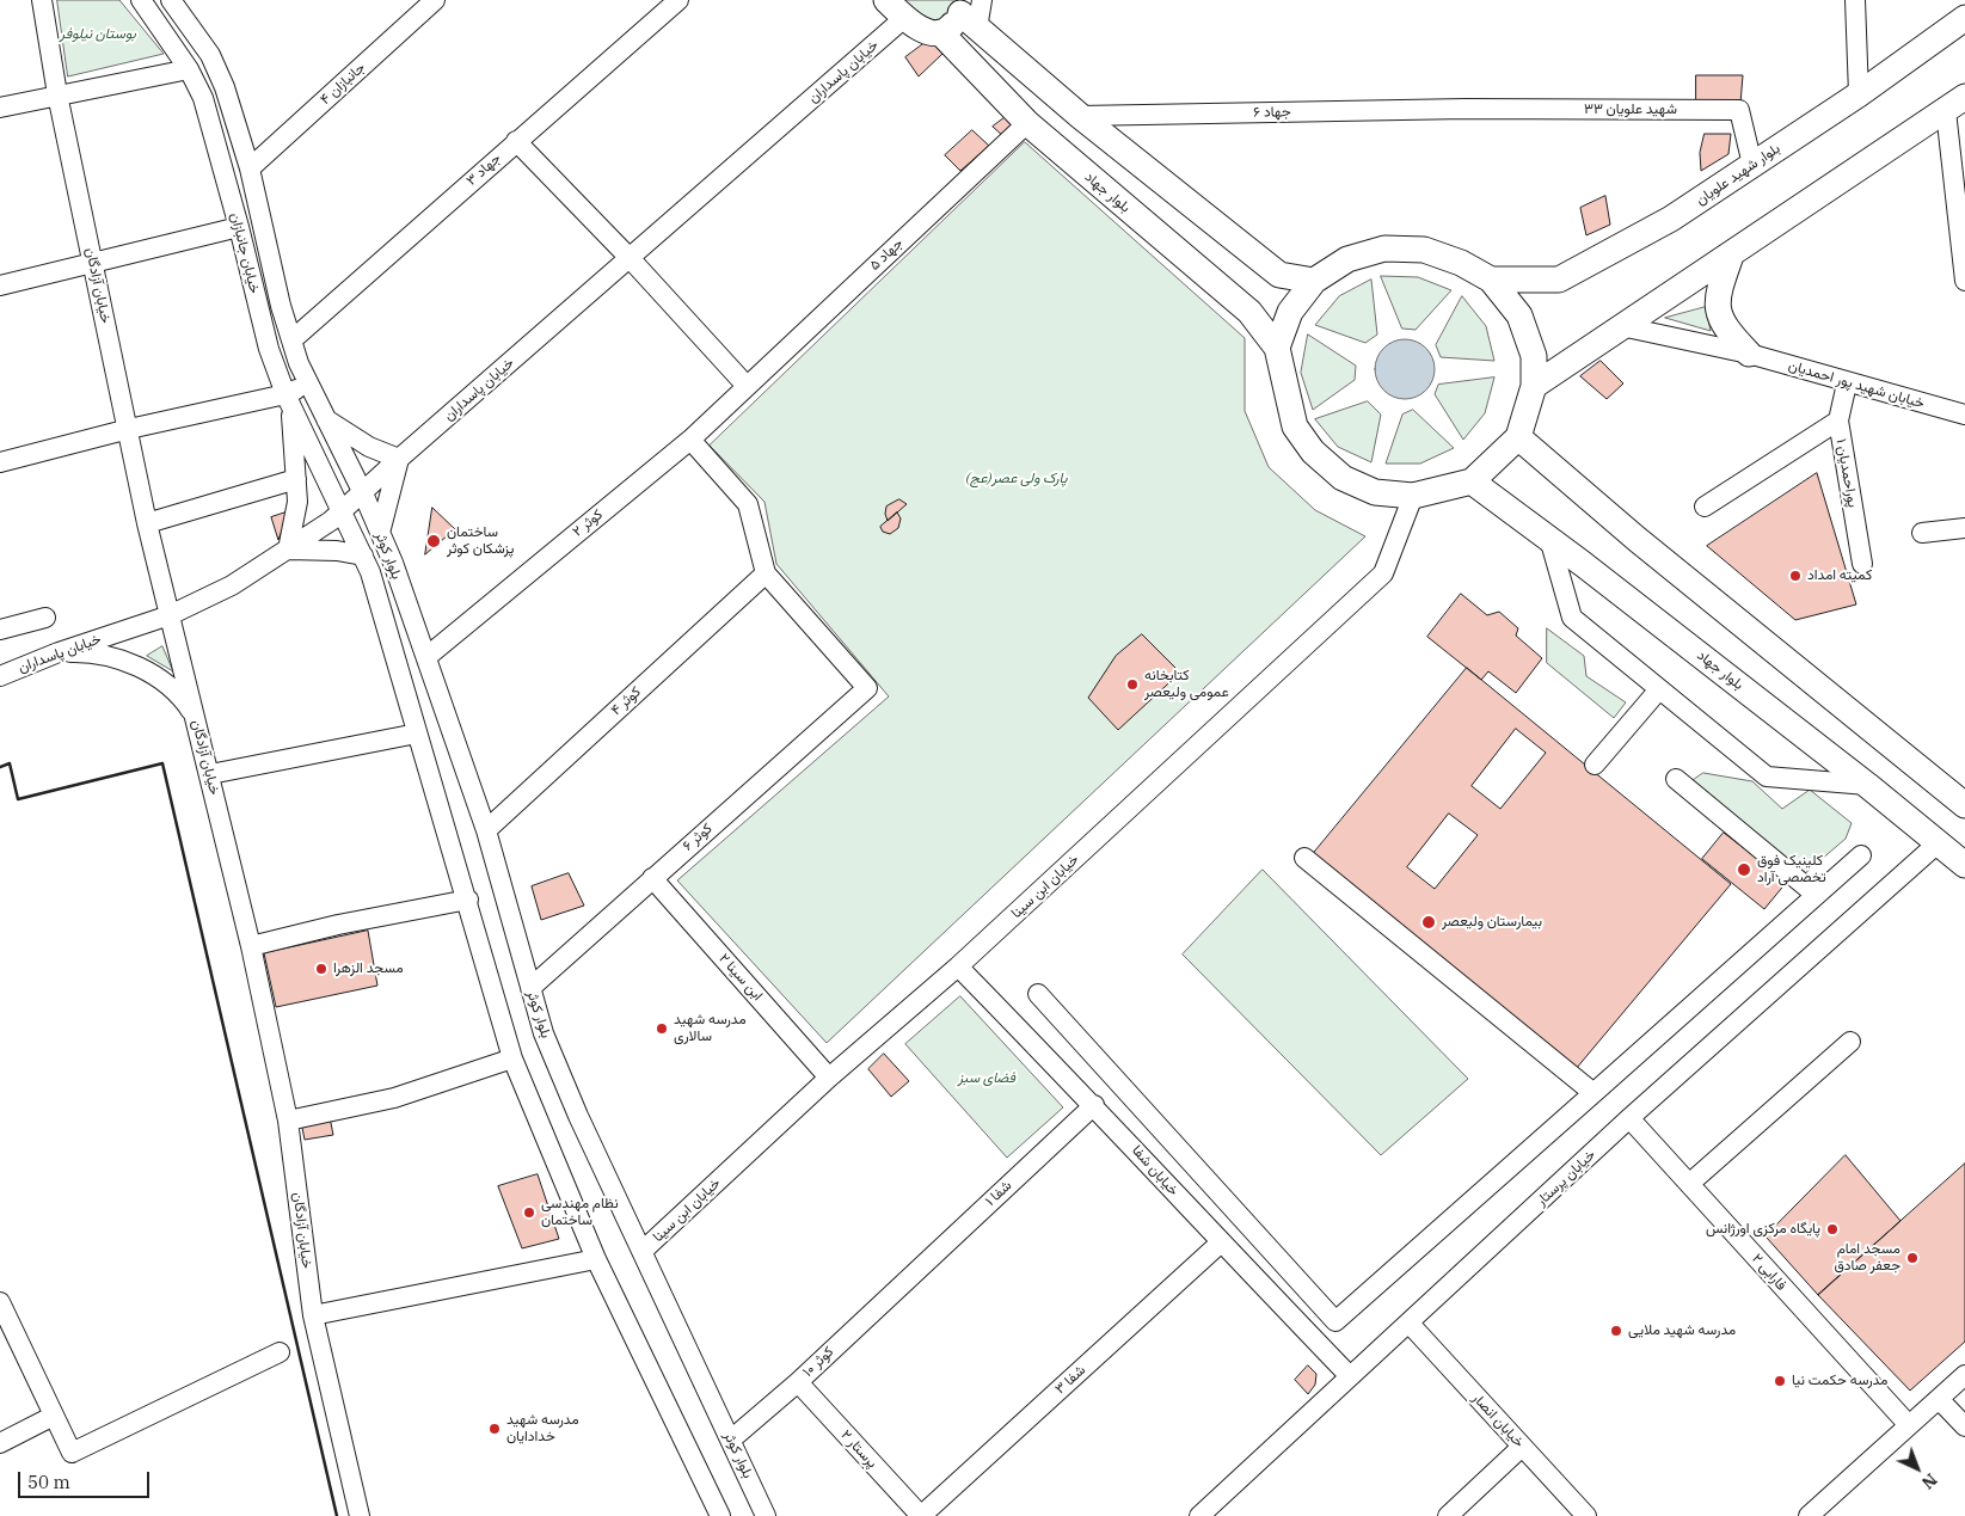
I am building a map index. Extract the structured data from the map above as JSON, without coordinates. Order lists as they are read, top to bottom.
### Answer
{
  "streets": {
    "main road": ["بلوار شهید علویان", "بلوار جهاد"],
    "street": [
      "خیابان پاسداران",
      "جانبازان ۴",
      "شهید علویان ۳۳",
      "جهاد ۶",
      "جهاد ۳",
      "خیابان جانبازان",
      "جهاد ۵",
      "خیابان آزادگان",
      "خیابان شهید پور احمدیان",
      "پوراحمدیان ۱",
      "کوثر ۲",
      "بلوار کوثر",
      "کوثر ۴",
      "کوثر ۶",
      "خیابان ابن سینا",
      "ابن سینا ۲",
      "خیابان شفا",
      "خیابان پرستار",
      "شفا ۱",
      "فارابی ۲",
      "کوثر ۱۰",
      "شفا ۳",
      "خیابان انصار",
      "پرستار ۲"
    ]
  },
  "crossings": [
    ["خیابان پاسداران", "خیابان جانبازان"],
    ["خیابان پاسداران", "خیابان آزادگان"],
    ["خیابان پاسداران", "بلوار کوثر"],
    ["جانبازان ۴", "خیابان جانبازان"],
    ["شهید علویان ۳۳", "جهاد ۶"],
    ["شهید علویان ۳۳", "بلوار شهید علویان"],
    ["جهاد ۳", "خیابان جانبازان"],
    ["بلوار جهاد", "جهاد ۵"],
    ["بلوار جهاد", "خیابان پرستار"],
    ["خیابان جانبازان", "بلوار کوثر"],
    ["جهاد ۵", "کوثر ۲"],
    ["خیابان شهید پور احمدیان", "پوراحمدیان ۱"],
    ["کوثر ۲", "بلوار کوثر"],
    ["بلوار کوثر", "کوثر ۴"],
    ["بلوار کوثر", "کوثر ۶"],
    ["بلوار کوثر", "خیابان ابن سینا"],
    ["بلوار کوثر", "کوثر ۱۰"],
    ["کوثر ۴", "کوثر ۶"],
    ["کوثر ۶", "ابن سینا ۲"],
    ["خیابان ابن سینا", "ابن سینا ۲"],
    ["خیابان ابن سینا", "خیابان شفا"],
    ["خیابان شفا", "خیابان پرستار"],
    ["خیابان شفا", "شفا ۱"],
    ["خیابان شفا", "شفا ۳"],
    ["خیابان پرستار", "فارابی ۲"],
    ["خیابان پرستار", "خیابان انصار"],
    ["شفا ۱", "کوثر ۱۰"],
    ["کوثر ۱۰", "پرستار ۲"],
    ["شفا ۳", "پرستار ۲"]
  ],
  "parks": ["بوستان نیلوفر", "پارک ولی عصر(عج)", "فضای سبز"],
  "places": [
    "ساختمان پزشکان کوثر",
    "کمیته امداد",
    "کتابخانه عمومی ولیعصر",
    "کلینیک فوق تخصصی آراد",
    "بیمارستان ولیعصر",
    "مسجد الزهرا",
    "مدرسه شهید سالاری",
    "نظام مهندسی ساختمان",
    "پایگاه مرکزی اورژانس",
    "مسجد امام جعفر صادق",
    "مدرسه شهید ملایی",
    "مدرسه حکمت نیا",
    "مدرسه شهید خدادایان"
  ],
  "scale_bar": "50 m",
  "north": "bottom right"
}
